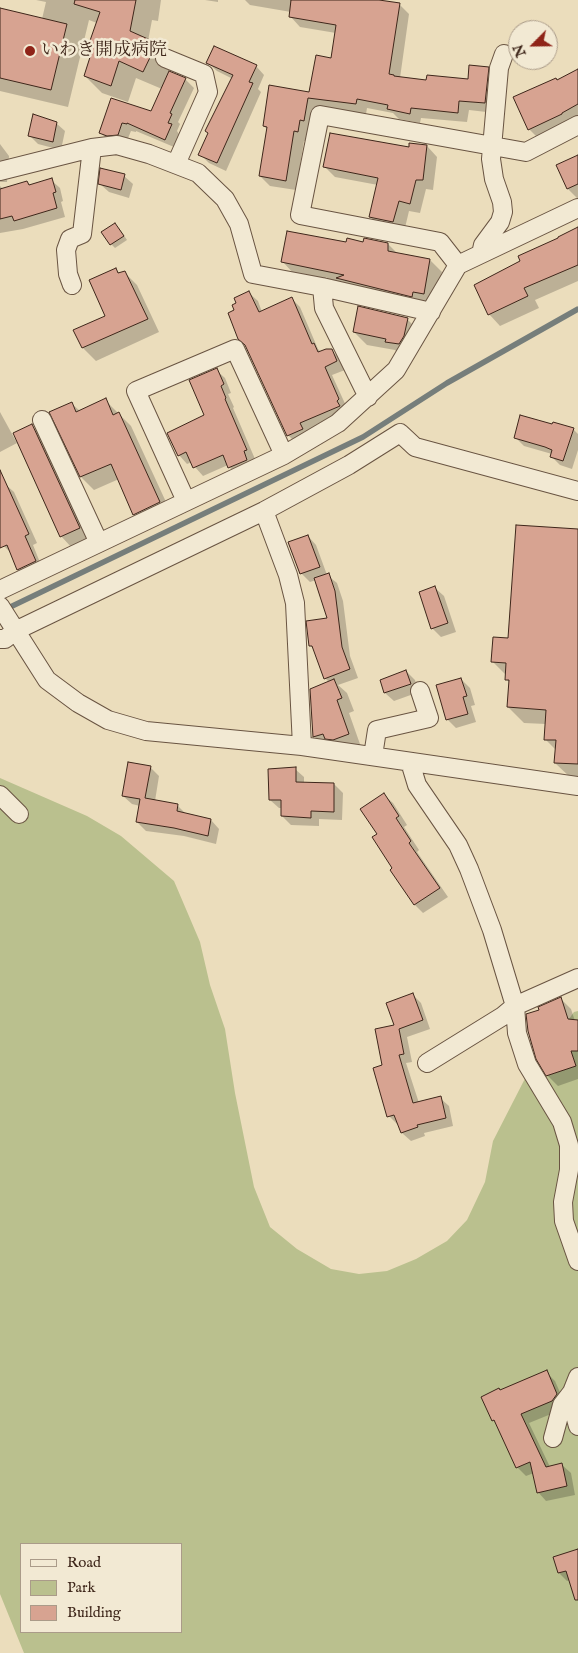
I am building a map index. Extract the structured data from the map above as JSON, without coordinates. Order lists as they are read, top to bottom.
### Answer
{
  "places": ["いわき開成病院"],
  "legend": ["Road", "Park", "Building"],
  "north": "bottom left"
}
